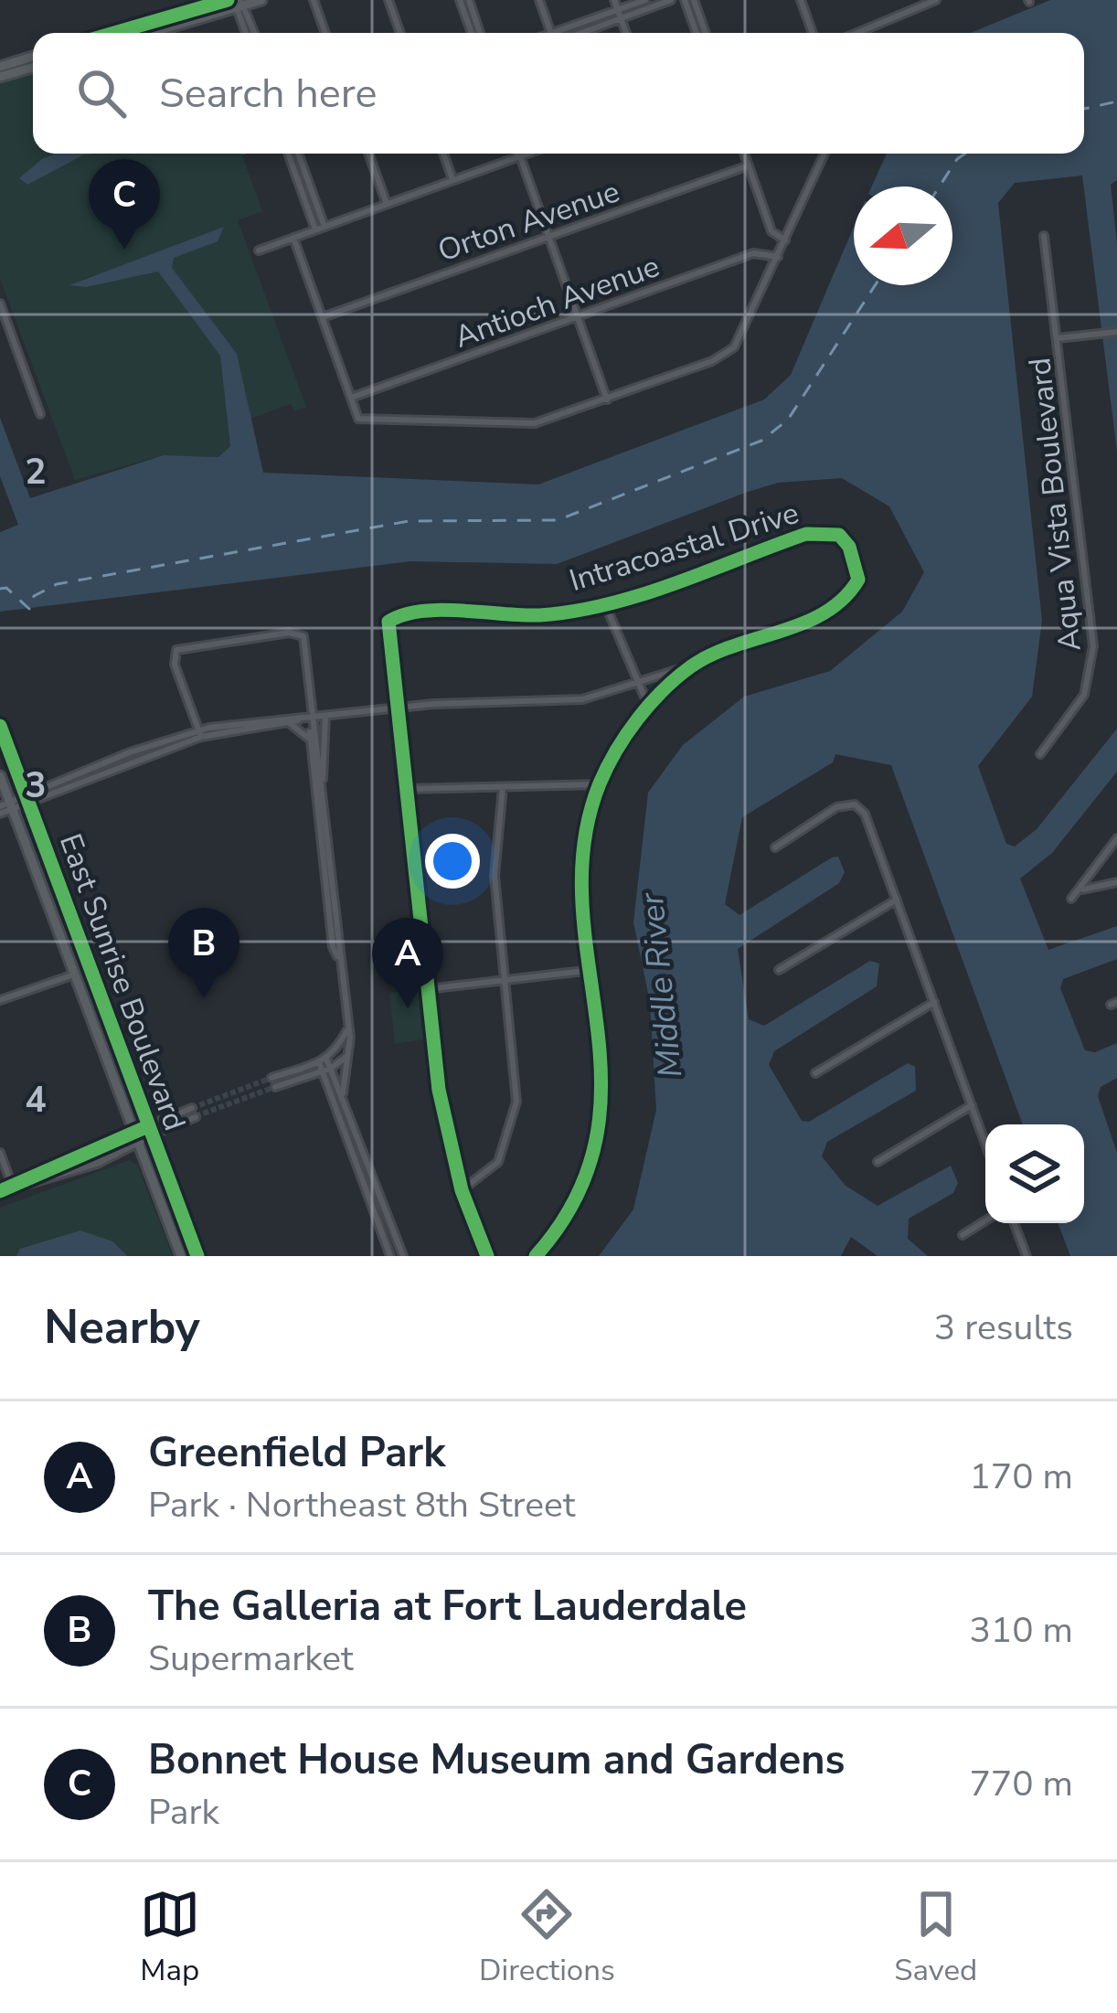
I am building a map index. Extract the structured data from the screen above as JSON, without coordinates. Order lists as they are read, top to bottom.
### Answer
{
  "streets": {
    "main road": ["East Sunrise Boulevard"],
    "street": [
      "Orton Avenue",
      "Antioch Avenue",
      "Aqua Vista Boulevard",
      "Intracoastal Drive"
    ]
  },
  "water": ["Middle River"],
  "north": "left",
  "page": {
    "search": "Search here",
    "pins": ["C", "B", "A"],
    "heading": ["Nearby", "3 results"],
    "list": [
      {
        "mark": "A",
        "name": "Greenfield Park",
        "note": "Park · Northeast 8th Street",
        "value": "170 m"
      },
      {
        "mark": "B",
        "name": "The Galleria at Fort Lauderdale",
        "note": "Supermarket",
        "value": "310 m"
      },
      {
        "mark": "C",
        "name": "Bonnet House Museum and Gardens",
        "note": "Park",
        "value": "770 m"
      }
    ],
    "nav": ["Map", "Directions", "Saved"]
  },
  "grid": {
    "rows": ["2", "3", "4"]
  }
}
